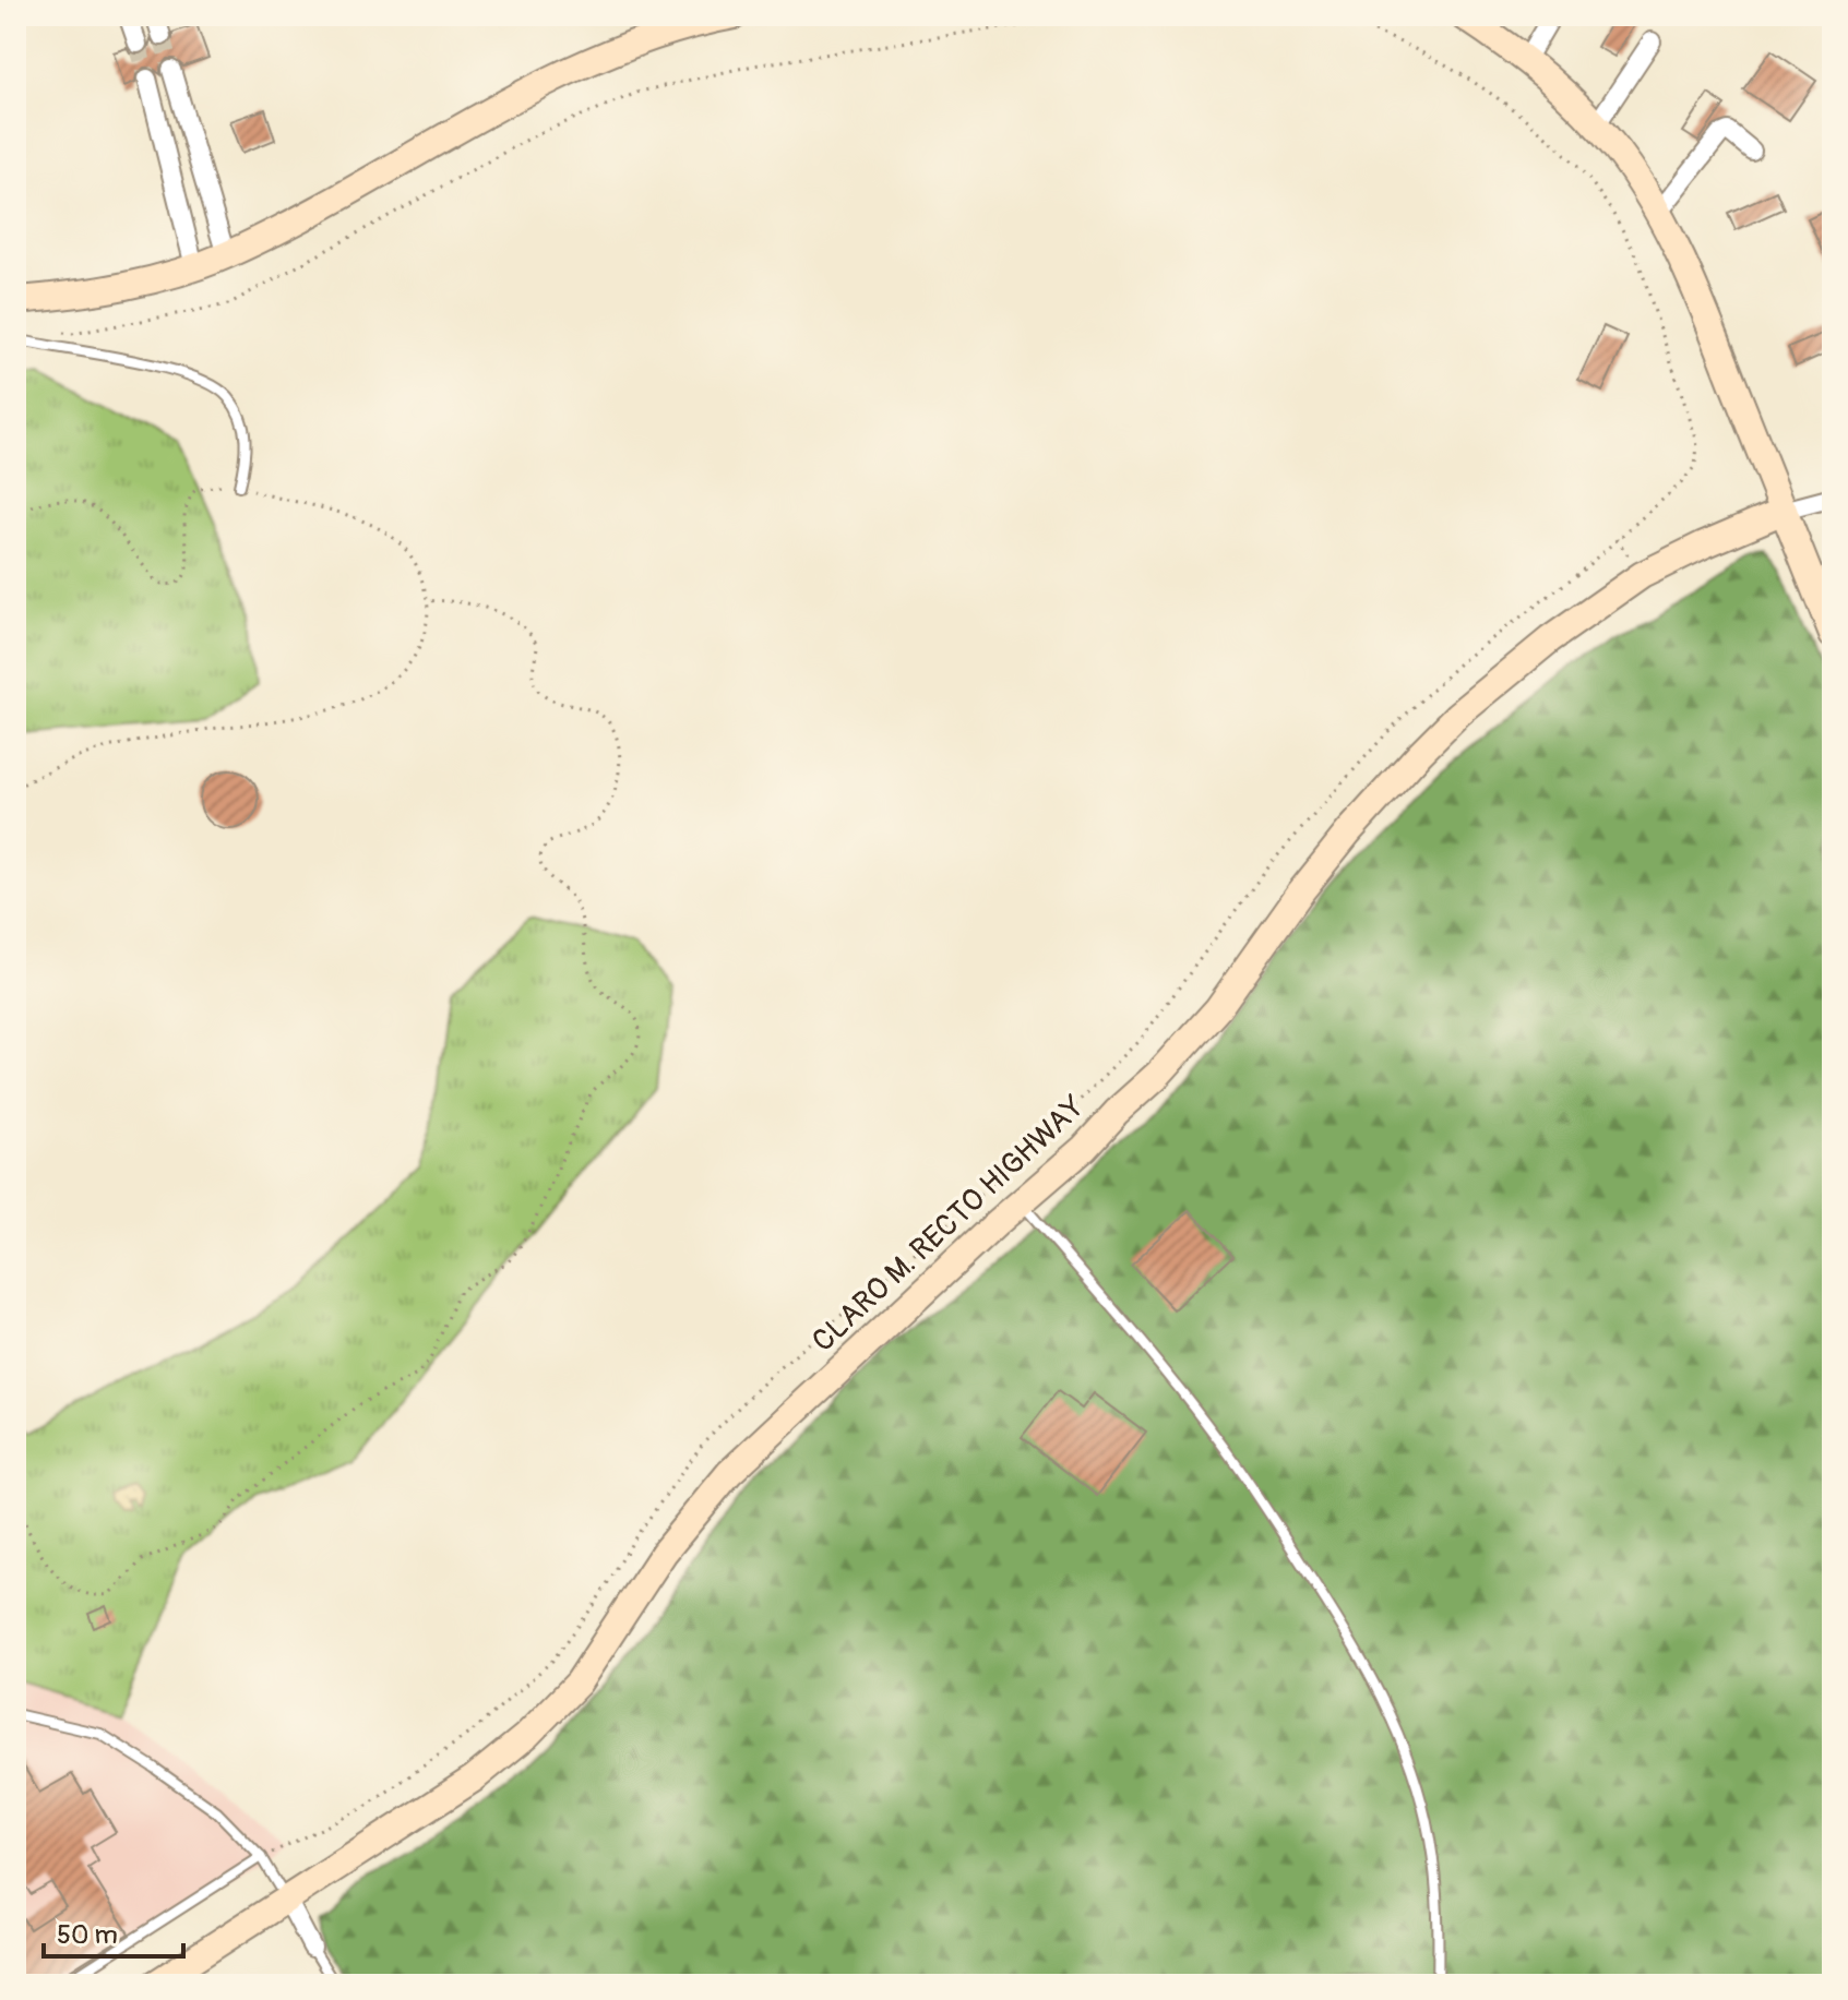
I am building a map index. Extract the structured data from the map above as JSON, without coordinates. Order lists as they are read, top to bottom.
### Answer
{
  "streets": {
    "main road": ["CLARO M. RECTO HIGHWAY"]
  },
  "scale_bar": "50 m"
}
